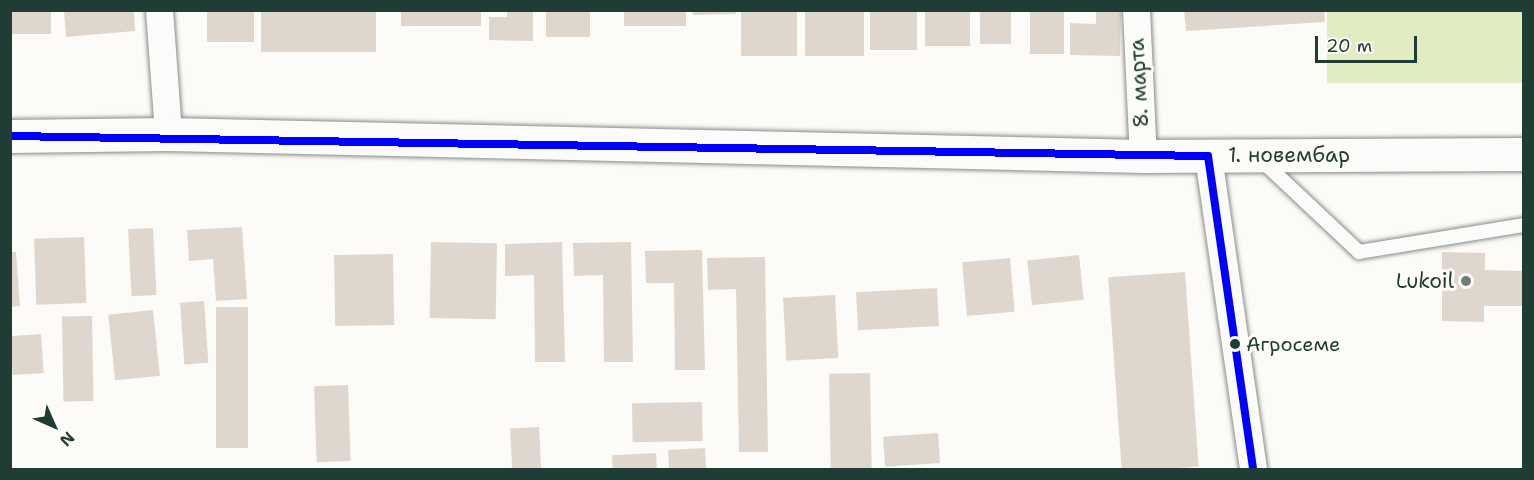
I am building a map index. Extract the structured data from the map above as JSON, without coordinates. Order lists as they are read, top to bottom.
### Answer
{
  "streets": {
    "main road": ["1. новембар"],
    "street": ["8. марта"]
  },
  "crossings": [
    ["8. марта", "1. новембар"]
  ],
  "places": ["Lukoil", "Агросеме"],
  "scale_bar": "20 m",
  "north": "bottom right"
}
